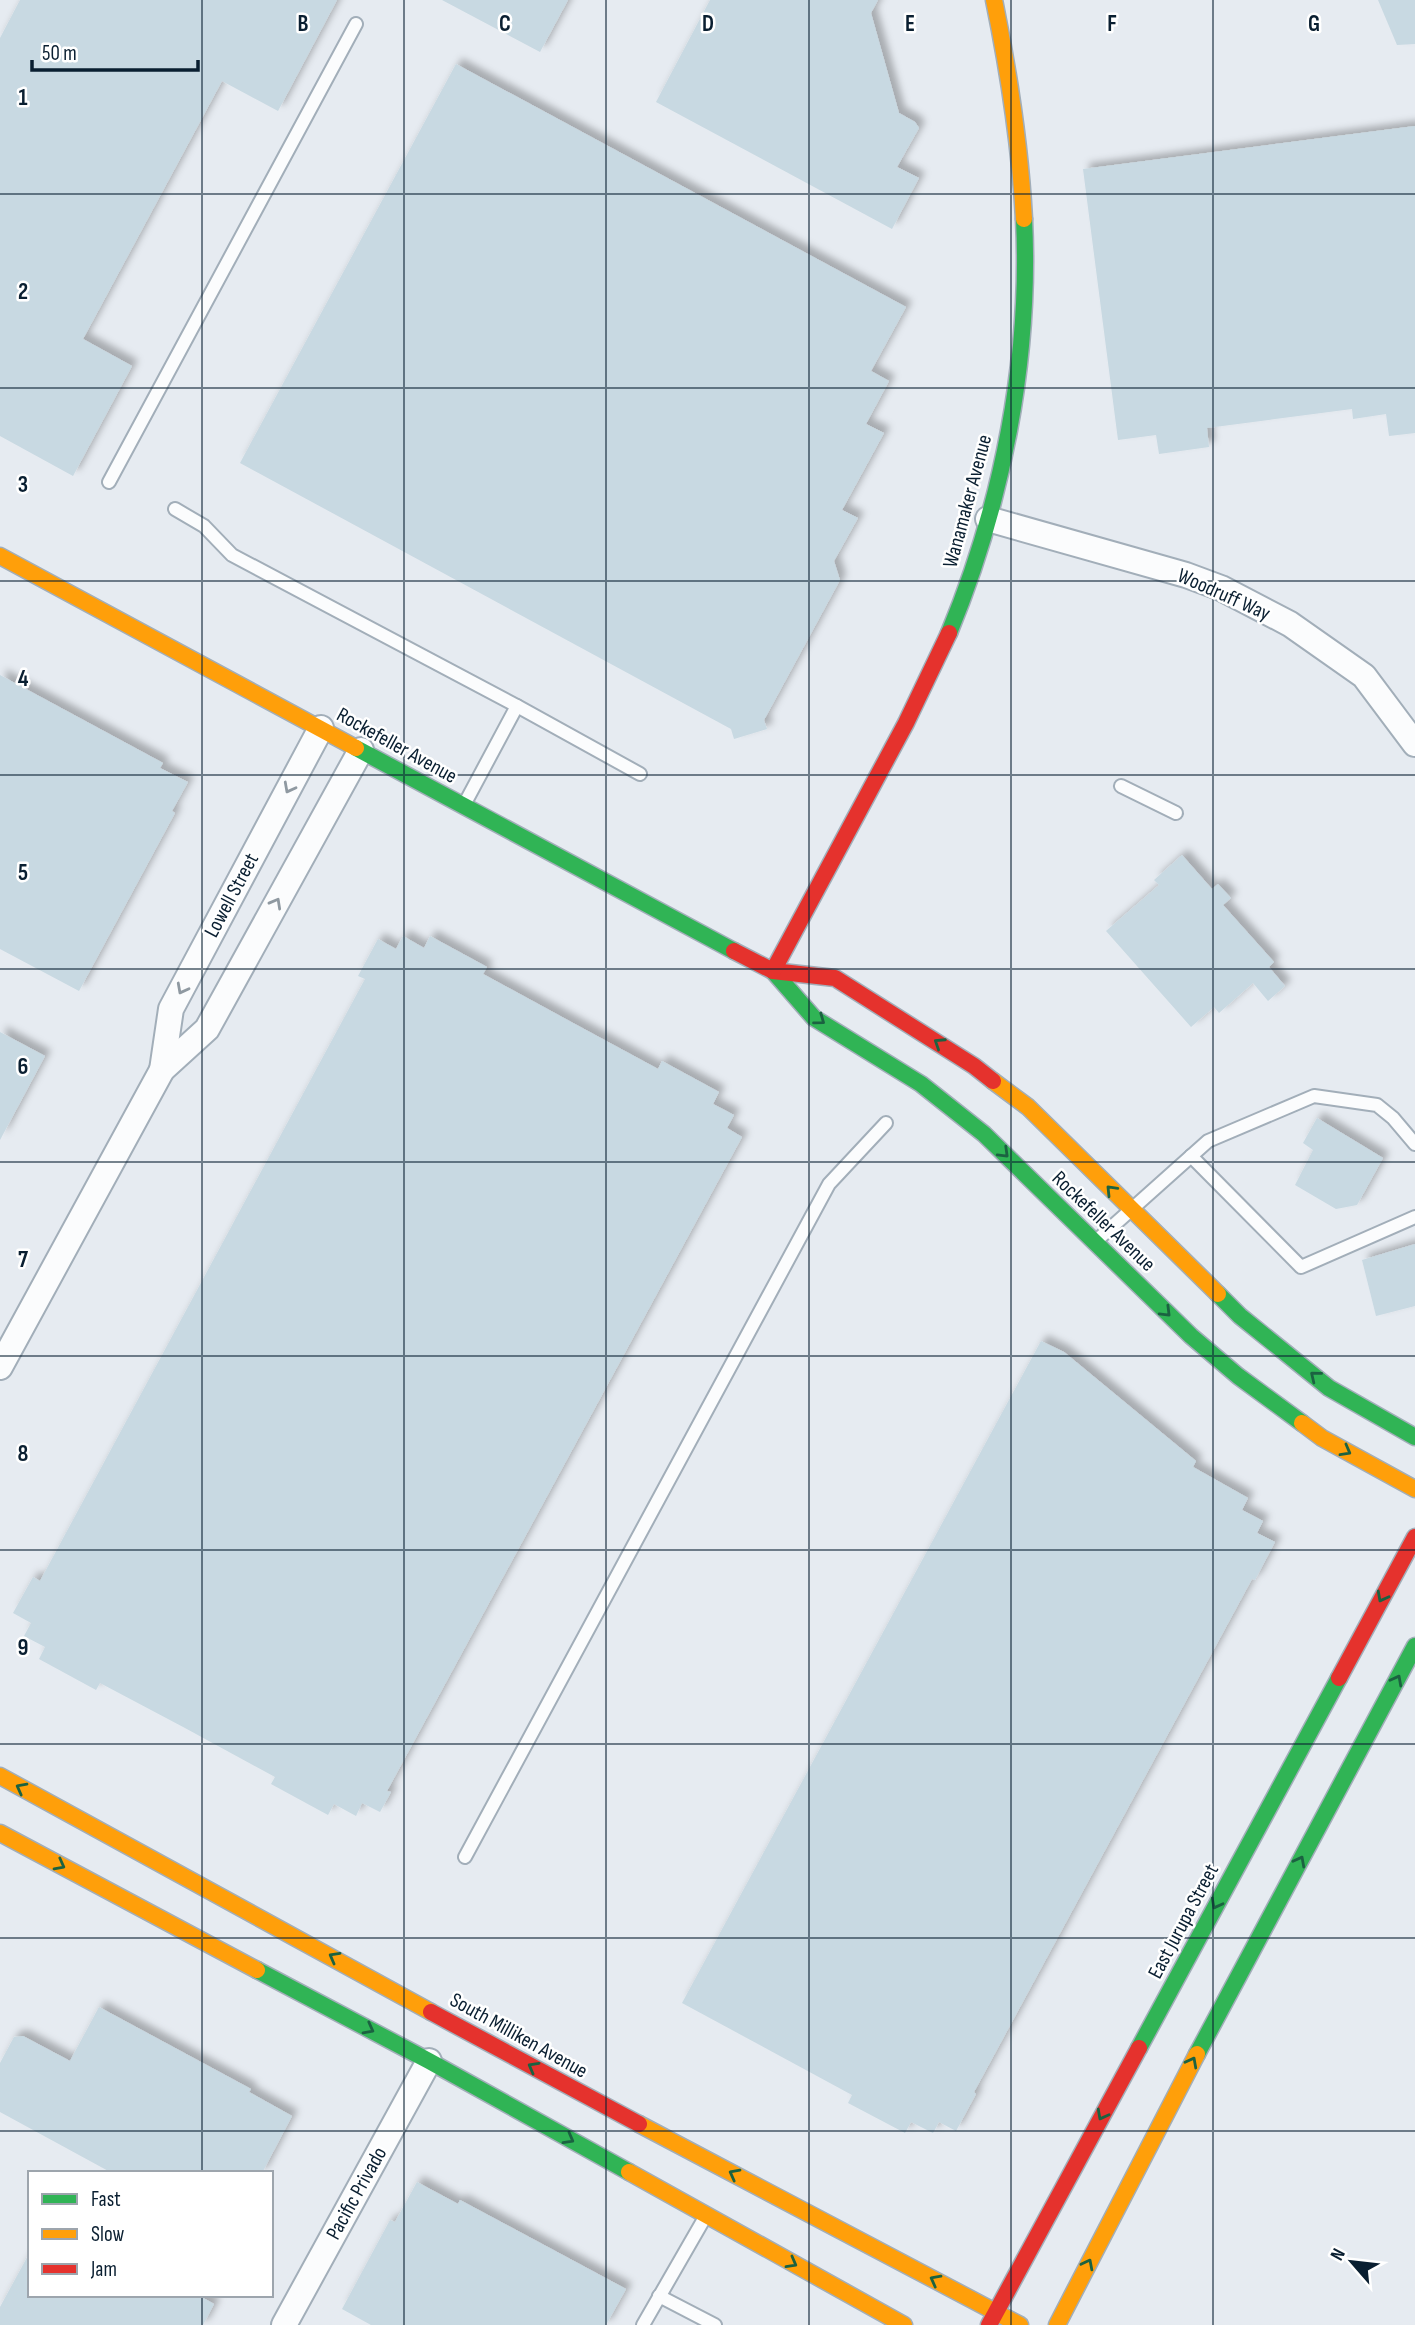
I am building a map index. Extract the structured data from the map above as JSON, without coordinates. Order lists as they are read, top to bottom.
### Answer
{
  "streets": {
    "main road": [
      "Wanamaker Avenue",
      "Rockefeller Avenue",
      "East Jurupa Street",
      "South Milliken Avenue"
    ],
    "street": ["Woodruff Way", "Lowell Street", "Pacific Privado"]
  },
  "crossings": [
    ["Wanamaker Avenue", "Woodruff Way"],
    ["Wanamaker Avenue", "Rockefeller Avenue"],
    ["Rockefeller Avenue", "Lowell Street"],
    ["East Jurupa Street", "South Milliken Avenue"]
  ],
  "legend": ["Fast", "Slow", "Jam"],
  "scale_bar": "50 m",
  "north": "top left",
  "grid": {
    "columns": [
      "B",
      "C",
      "D",
      "E",
      "F",
      "G"
    ],
    "rows": [
      "1",
      "2",
      "3",
      "4",
      "5",
      "6",
      "7",
      "8",
      "9"
    ]
  }
}
